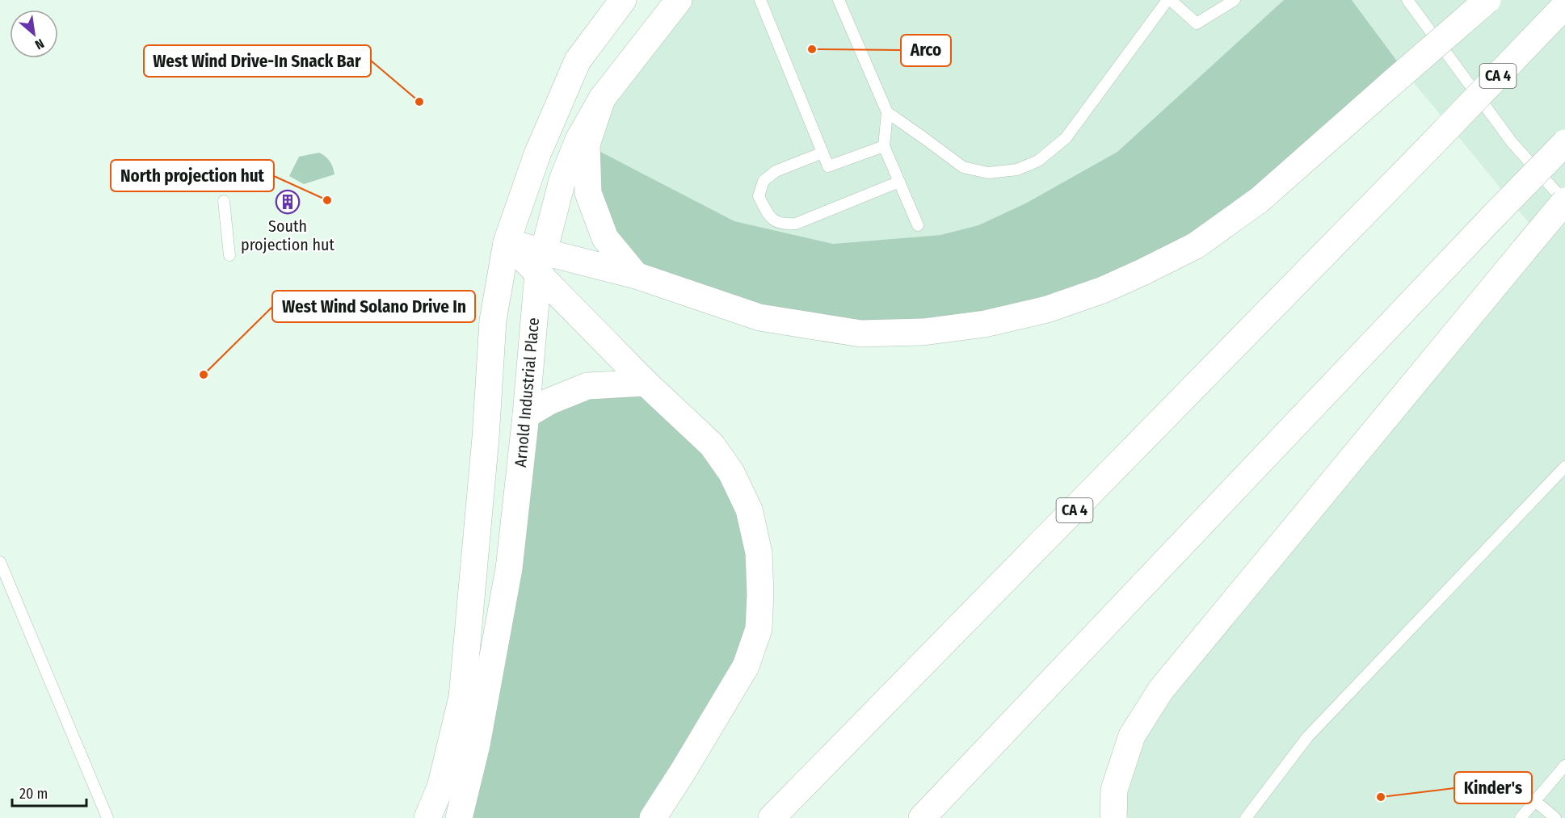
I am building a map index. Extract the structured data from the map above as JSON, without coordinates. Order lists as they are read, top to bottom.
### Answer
{
  "streets": {
    "main road": ["CA 4", "Arnold Industrial Place"]
  },
  "places": {
    "other": [
      "Arco",
      "West Wind Drive-In Snack Bar",
      "North projection hut",
      "West Wind Solano Drive In",
      "Kinder's"
    ],
    "building": ["South projection hut"]
  },
  "scale_bar": "20 m",
  "north": "bottom right"
}
